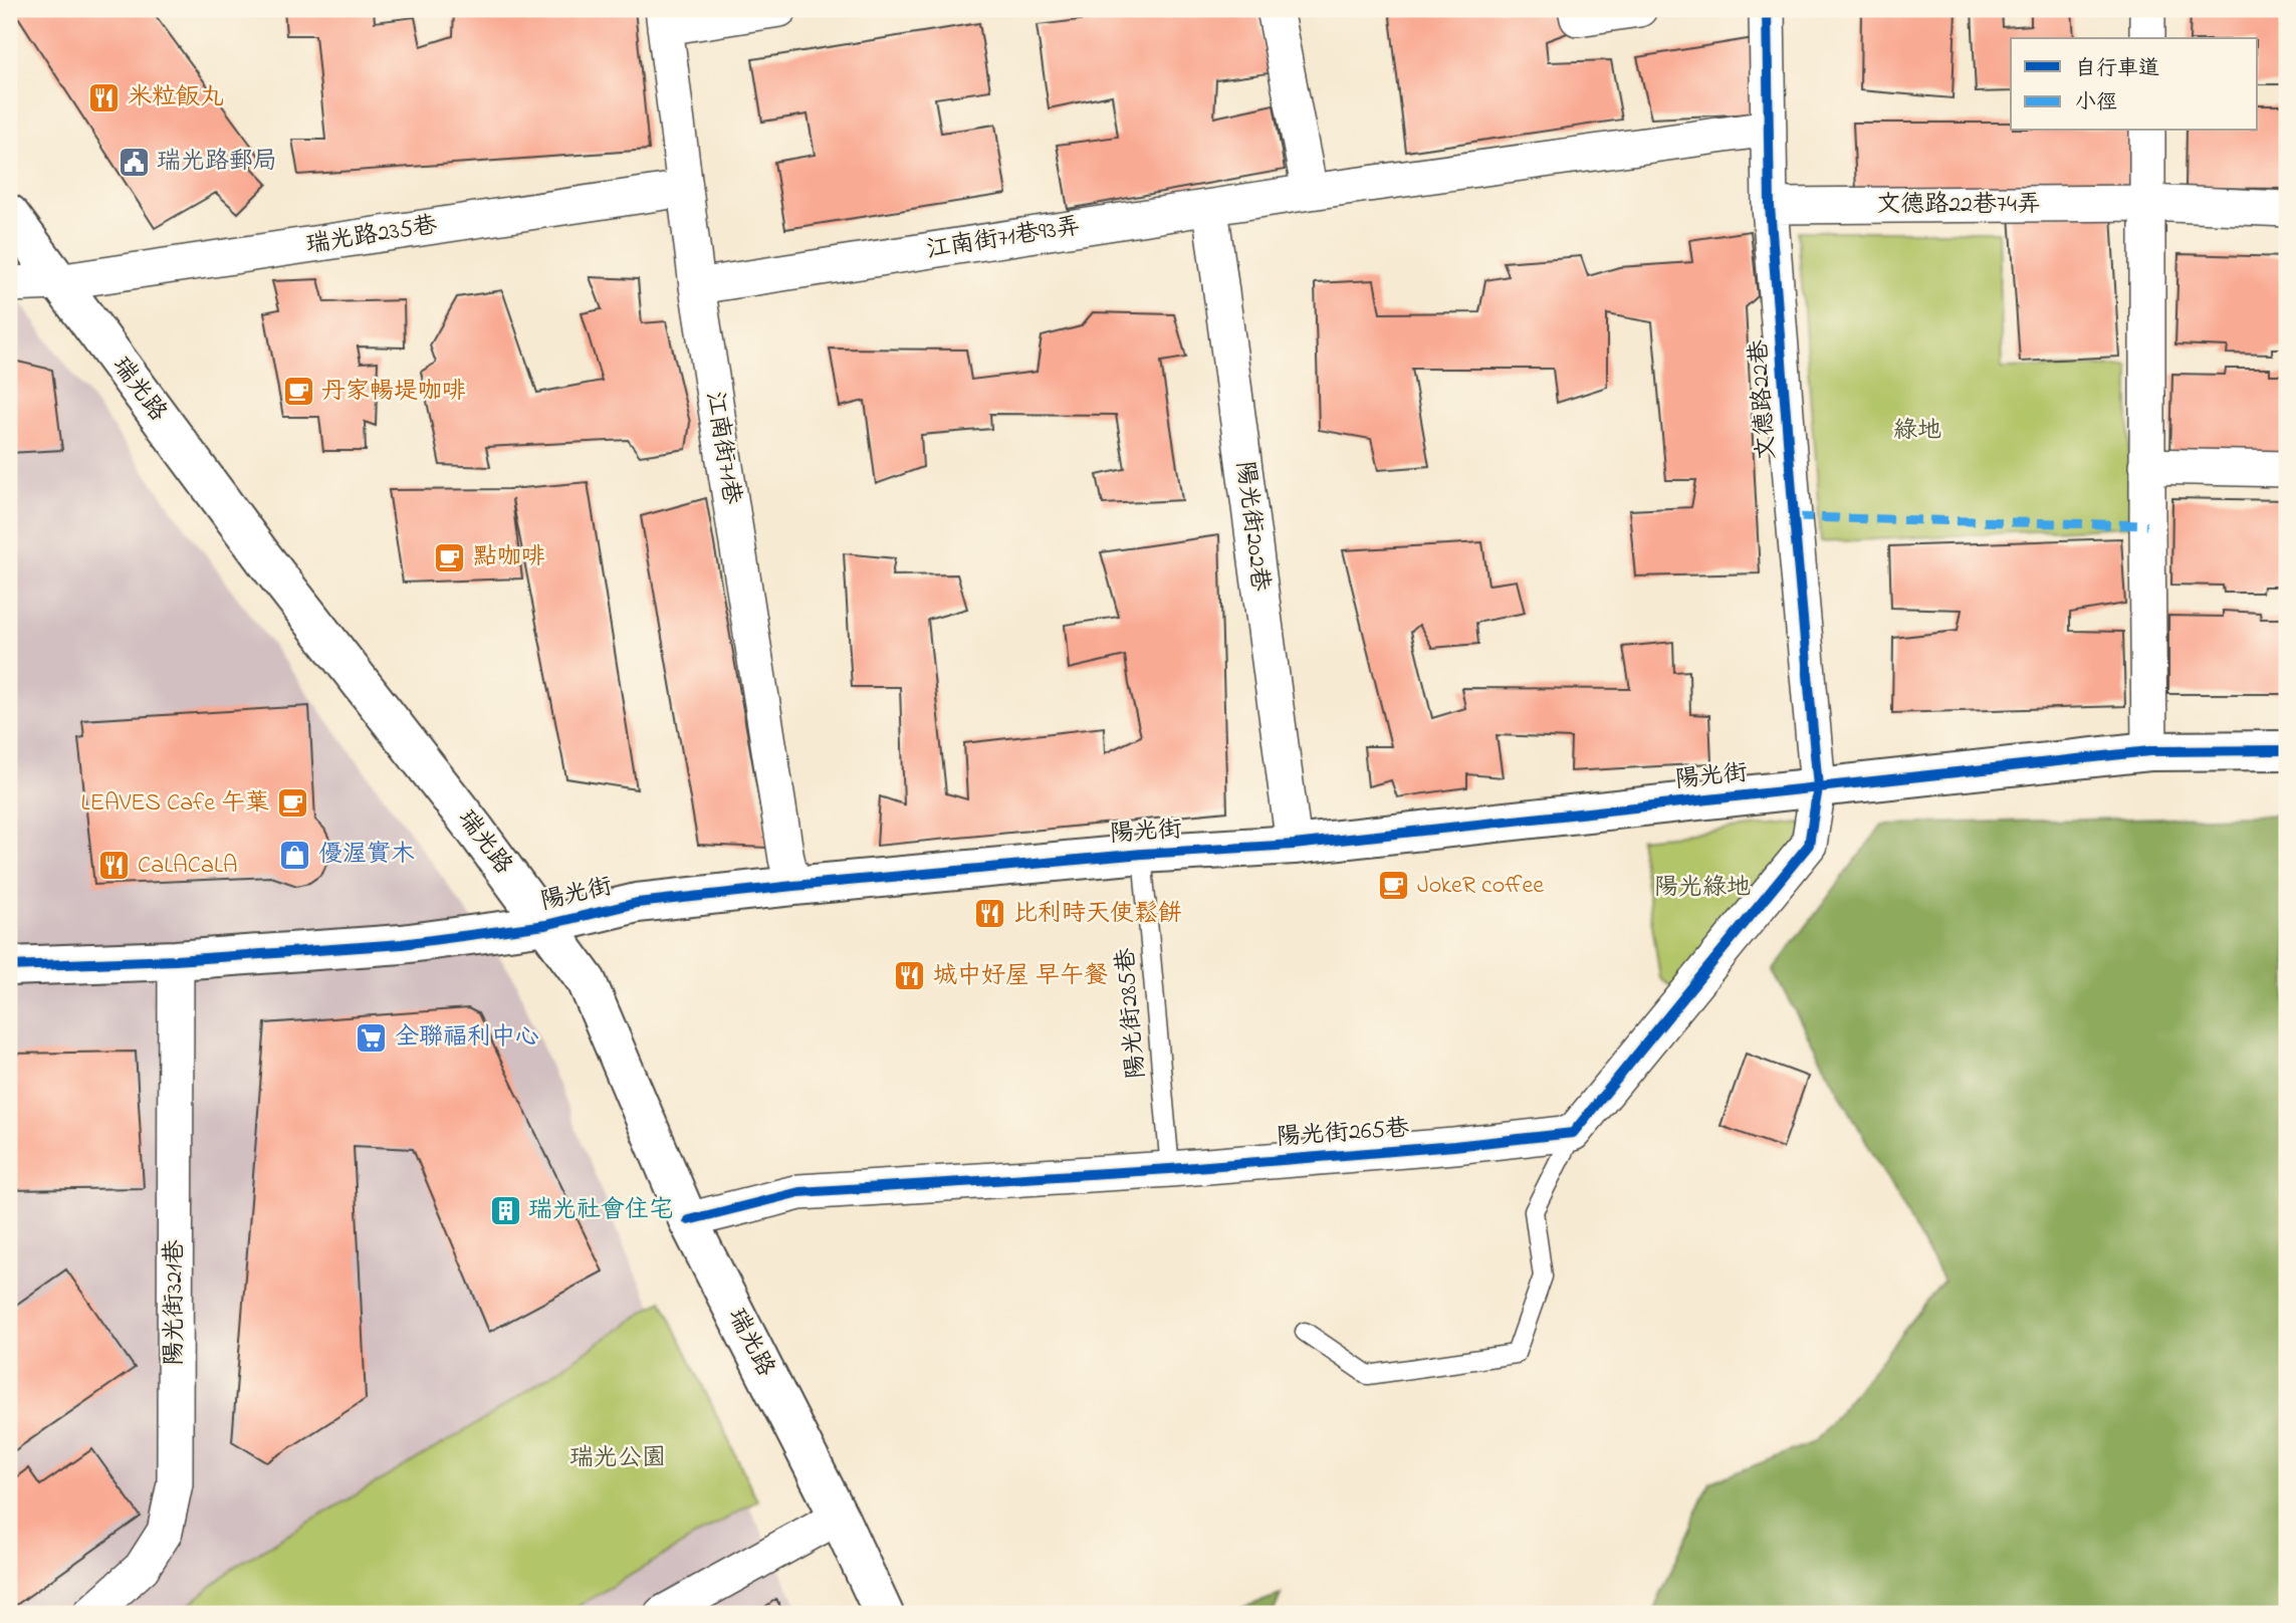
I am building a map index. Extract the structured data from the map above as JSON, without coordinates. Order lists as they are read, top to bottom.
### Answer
{
  "streets": {
    "street": [
      "文德路22巷74弄",
      "瑞光路235巷",
      "江南街71巷93弄",
      "瑞光路",
      "文德路22巷",
      "江南街71巷",
      "陽光街202巷",
      "陽光街",
      "陽光街265巷",
      "陽光街321巷"
    ],
    "lane": ["陽光街285巷"]
  },
  "crossings": [
    ["文德路22巷74弄", "文德路22巷"],
    ["瑞光路235巷", "瑞光路"],
    ["瑞光路235巷", "江南街71巷"],
    ["江南街71巷93弄", "文德路22巷"],
    ["江南街71巷93弄", "江南街71巷"],
    ["江南街71巷93弄", "陽光街202巷"],
    ["瑞光路", "陽光街"],
    ["瑞光路", "陽光街265巷"],
    ["文德路22巷", "陽光街"],
    ["江南街71巷", "陽光街"],
    ["陽光街202巷", "陽光街"],
    ["陽光街", "陽光街285巷"],
    ["陽光街", "陽光街321巷"],
    ["陽光街285巷", "陽光街265巷"]
  ],
  "parks": ["綠地", "陽光綠地", "瑞光公園"],
  "places": {
    "restaurant": [
      "米粒飯丸",
      "CaLACaLA",
      "比利時天使鬆餅",
      "城中好屋 早午餐"
    ],
    "public building": ["瑞光路郵局"],
    "cafe": [
      "丹家暢堤咖啡",
      "點咖啡",
      "LEAVES Cafe 午葉",
      "JokeR coffee"
    ],
    "shop": ["優渥實木"],
    "supermarket": ["全聯福利中心"],
    "building": ["瑞光社會住宅"]
  },
  "legend": ["自行車道", "小徑"]
}
